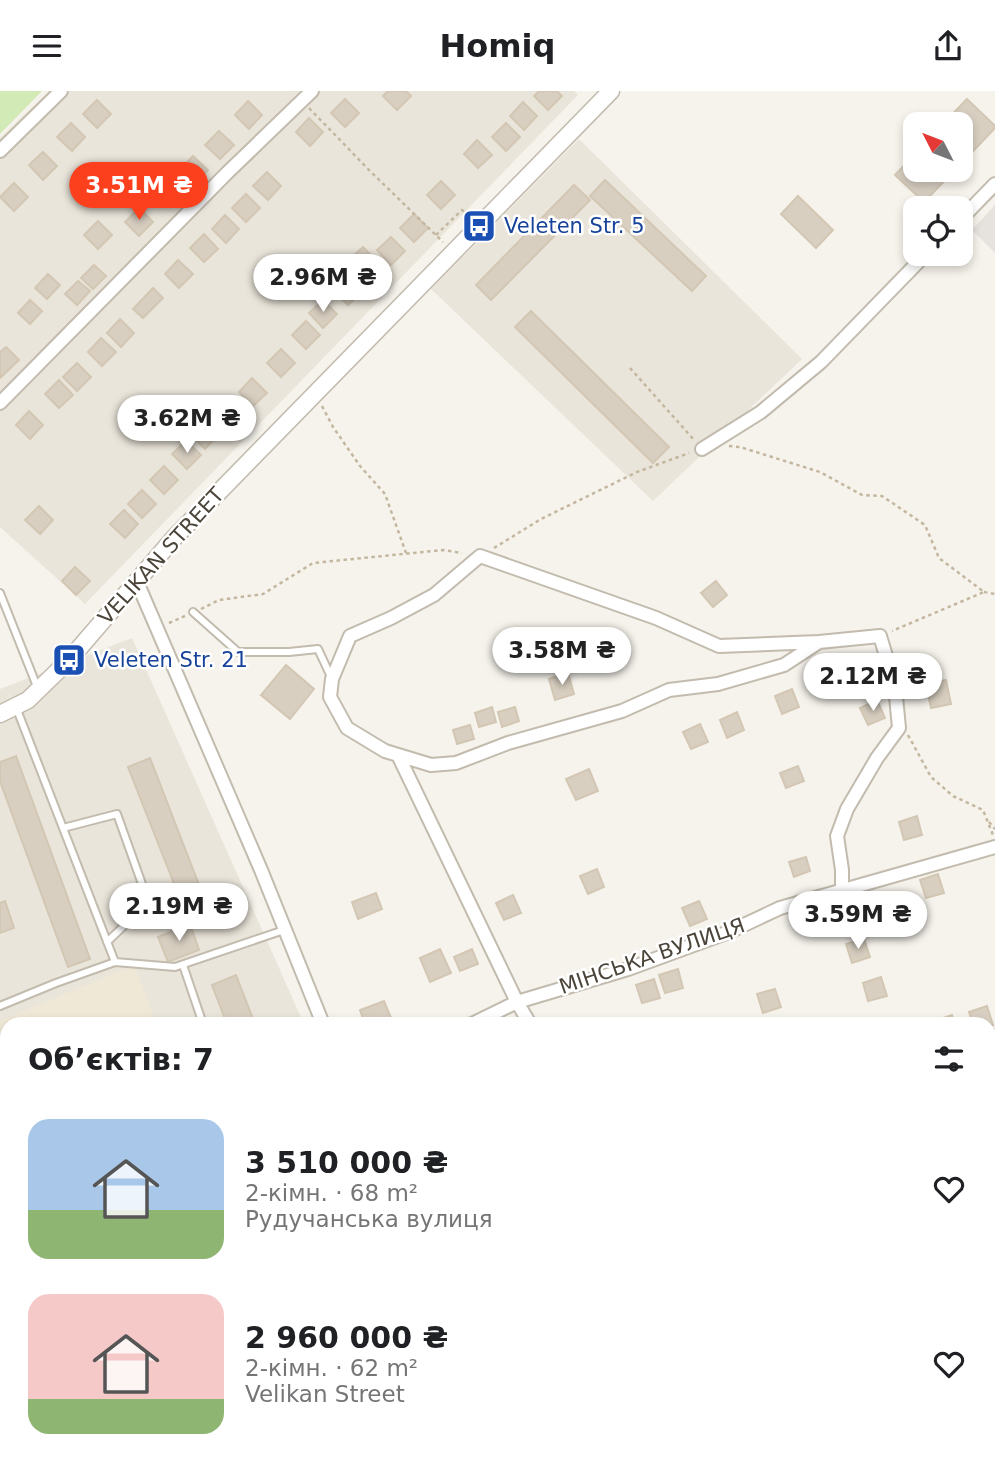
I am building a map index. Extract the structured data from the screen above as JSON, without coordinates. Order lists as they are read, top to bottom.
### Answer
{
  "streets": {
    "street": ["VELIKAN STREET", "МІНСЬКА ВУЛИЦЯ"]
  },
  "places": {
    "bus stop": ["Veleten Str. 5", "Veleten Str. 21"]
  },
  "north": "top left",
  "page": {
    "header": "Homiq",
    "price": [
      "3.51M ₴",
      "2.96M ₴",
      "3.62M ₴",
      "3.58M ₴",
      "2.12M ₴",
      "2.19M ₴",
      "3.59M ₴"
    ],
    "heading": "Об’єктів: 7",
    "list": [
      {
        "name": "3 510 000 ₴",
        "note": "2-кімн. · 68 m² · Рудучанська вулиця"
      },
      {
        "name": "2 960 000 ₴",
        "note": "2-кімн. · 62 m² · Velikan Street"
      }
    ]
  }
}
